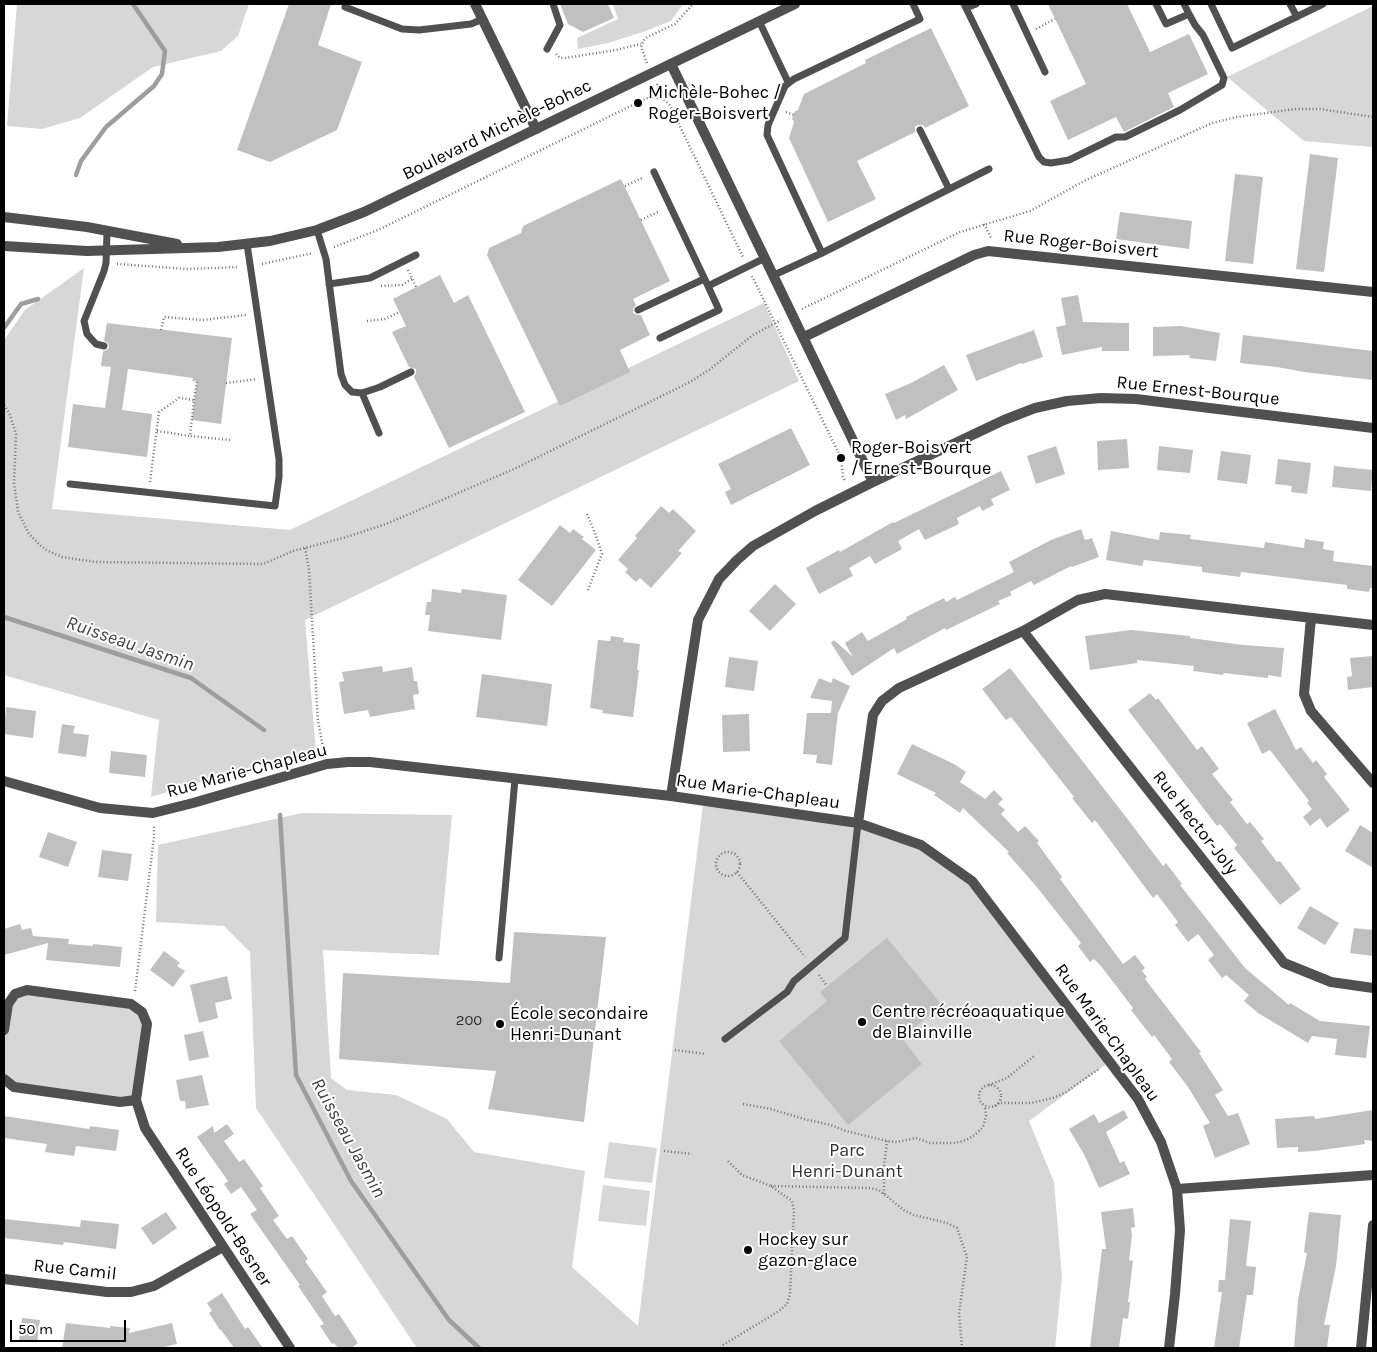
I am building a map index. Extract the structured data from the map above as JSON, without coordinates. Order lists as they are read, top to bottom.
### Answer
{
  "streets": {
    "street": [
      "Boulevard Michèle-Bohec",
      "Rue Roger-Boisvert",
      "Rue Ernest-Bourque",
      "Rue Marie-Chapleau",
      "Rue Hector-Joly",
      "Rue Léopold-Besner",
      "Rue Camil"
    ]
  },
  "crossings": [
    ["Rue Ernest-Bourque", "Rue Marie-Chapleau"],
    ["Rue Léopold-Besner", "Rue Camil"]
  ],
  "water": ["Ruisseau Jasmin"],
  "parks": ["Parc Henri-Dunant"],
  "places": [
    "Michèle-Bohec / Roger-Boisvert",
    "Roger-Boisvert / Ernest-Bourque",
    "Centre récréoaquatique de Blainville",
    "École secondaire Henri-Dunant",
    "Hockey sur gazon-glace"
  ],
  "house_numbers": ["200"],
  "scale_bar": "50 m"
}
